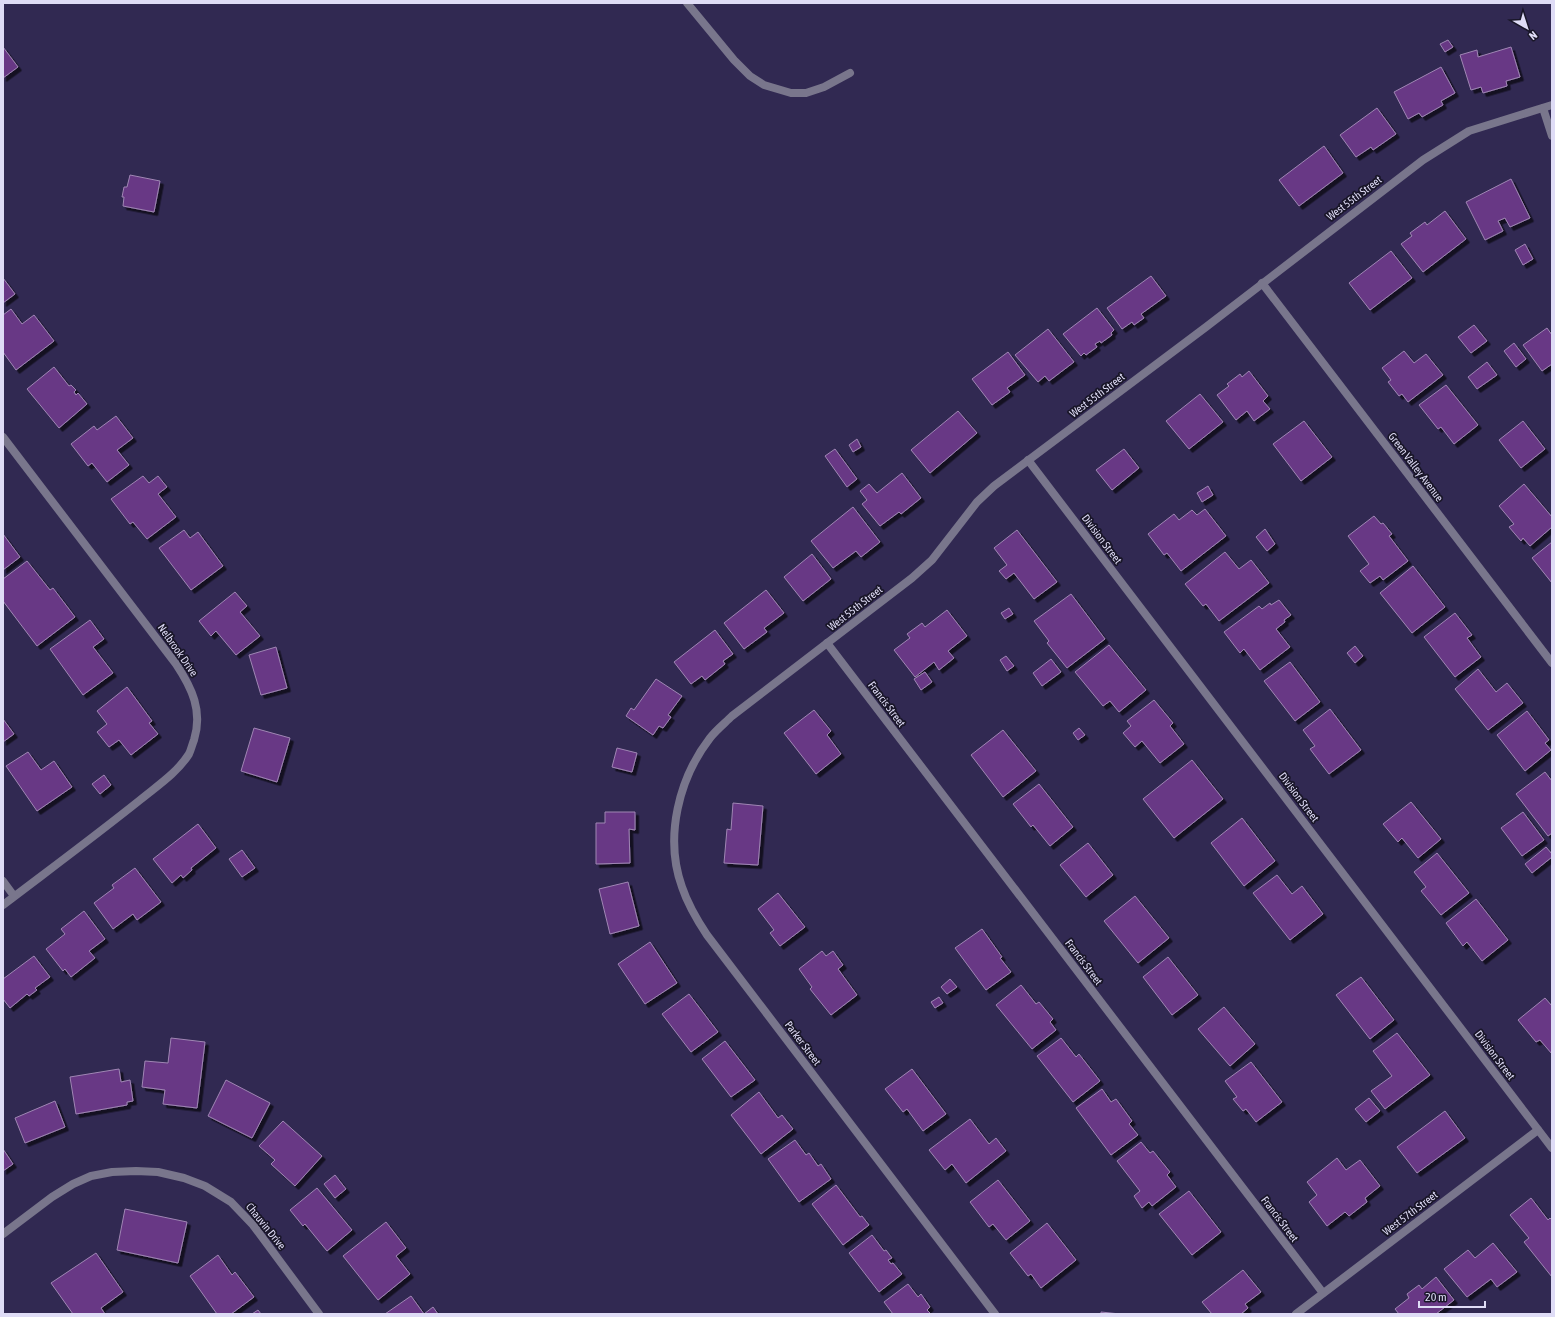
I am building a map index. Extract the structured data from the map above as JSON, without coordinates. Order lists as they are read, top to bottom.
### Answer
{
  "streets": {
    "street": [
      "West 55th Street",
      "Green Valley Avenue",
      "Division Street",
      "Nelbrook Drive",
      "Francis Street",
      "Parker Street",
      "West 57th Street",
      "Chauvin Drive"
    ]
  },
  "crossings": [
    ["West 55th Street", "Green Valley Avenue"],
    ["West 55th Street", "Division Street"],
    ["West 55th Street", "Francis Street"],
    ["West 55th Street", "Parker Street"],
    ["Division Street", "West 57th Street"],
    ["Francis Street", "West 57th Street"]
  ],
  "scale_bar": "20 m",
  "north": "bottom right"
}
